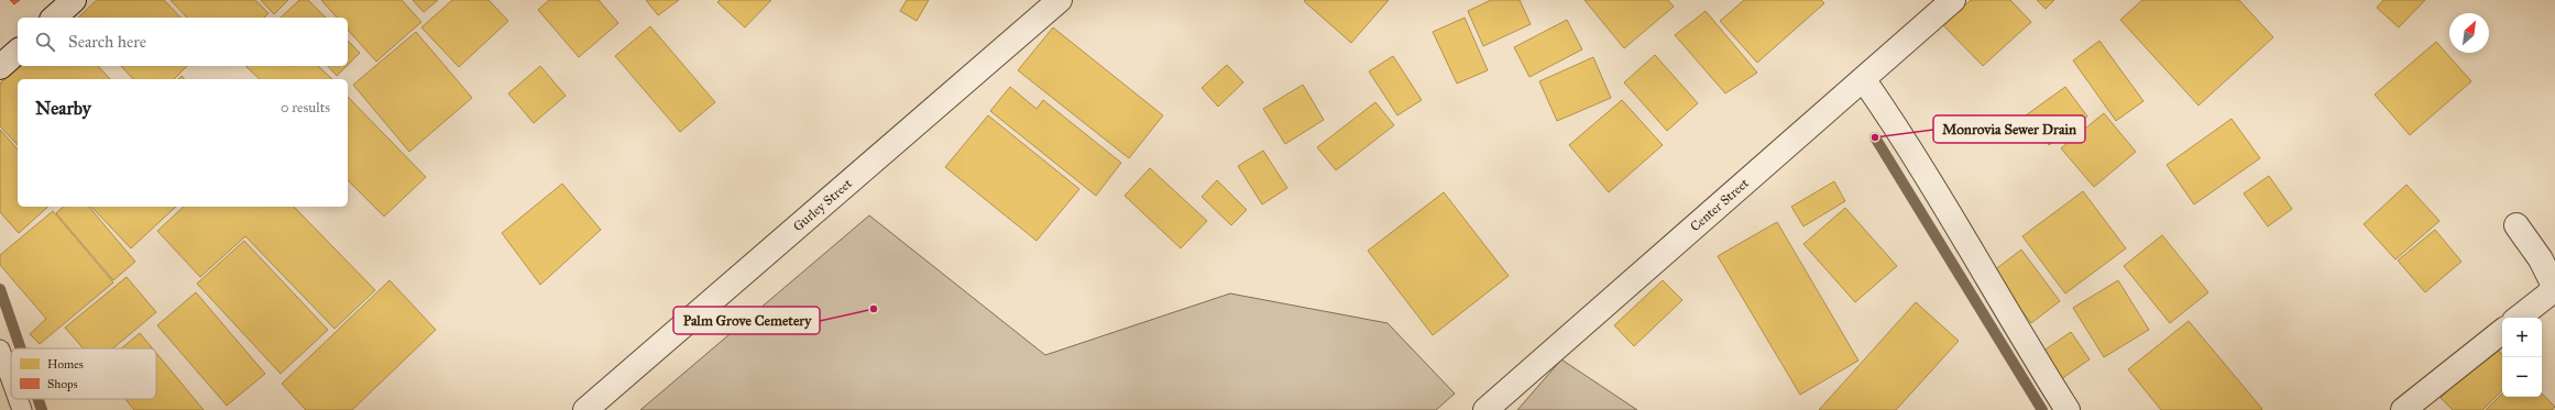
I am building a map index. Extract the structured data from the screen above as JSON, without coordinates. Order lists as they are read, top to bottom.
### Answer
{
  "streets": {
    "street": ["Gurley Street", "Center Street"]
  },
  "places": ["Monrovia Sewer Drain", "Palm Grove Cemetery"],
  "legend": ["Homes", "Shops"],
  "north": "top right",
  "page": {
    "search": "Search here",
    "heading": ["Nearby", "0 results"],
    "map_buttons": ["+", "−"]
  }
}
